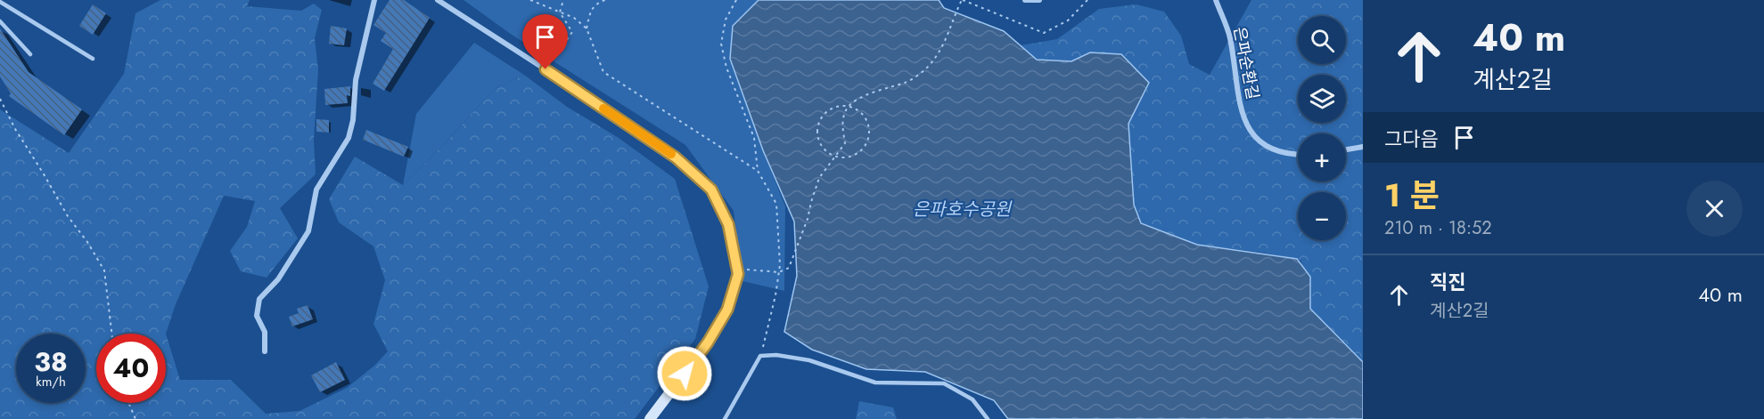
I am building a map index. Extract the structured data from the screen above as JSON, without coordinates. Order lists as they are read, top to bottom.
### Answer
{
  "streets": {
    "street": ["은파순환길"]
  },
  "water": ["은파호수공원"],
  "page": {
    "turn": ["40 m", "계산2길"],
    "map_buttons": ["+", "−"],
    "then": "그다음",
    "heading": ["1 분", "210 m · 18:52"],
    "list": [
      {
        "name": "직진",
        "note": "계산2길",
        "value": "40 m"
      }
    ],
    "speed": "38 km/h",
    "limit": "40"
  }
}
